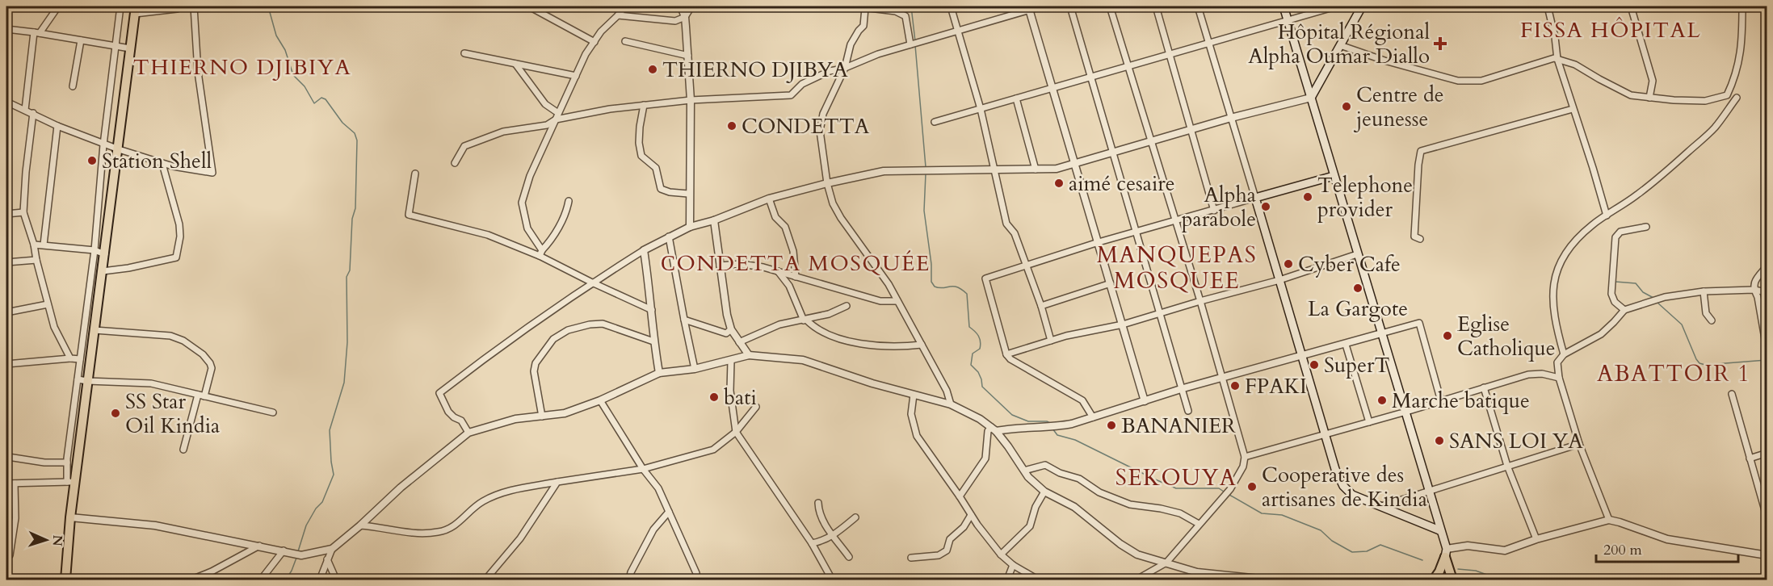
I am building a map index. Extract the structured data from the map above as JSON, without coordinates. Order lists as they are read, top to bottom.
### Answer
{
  "districts": [
    "FISSA HÔPITAL",
    "THIERNO DJIBIYA",
    "MANQUEPAS MOSQUEE",
    "СONDETTA MOSQUÉE",
    "ABATTOIR 1",
    "SEKOUYA"
  ],
  "places": {
    "health": ["Hôpital Régional Alpha Oumar Diallo"],
    "other": [
      "THIERNO DJIBYA",
      "Centre de jeunesse",
      "CONDETTA",
      "Station Shell",
      "aimé cesaire",
      "Telephone provider",
      "Alpha parabole",
      "Cyber Cafe",
      "La Gargote",
      "Eglise Catholique",
      "SuperT",
      "FPAKI",
      "bati",
      "Marche batique",
      "SS Star Oil Kindia",
      "BANANIER",
      "SANS LOI YA",
      "Cooperative des artisanes de Kindia"
    ]
  },
  "scale_bar": "200 m",
  "north": "right"
}
